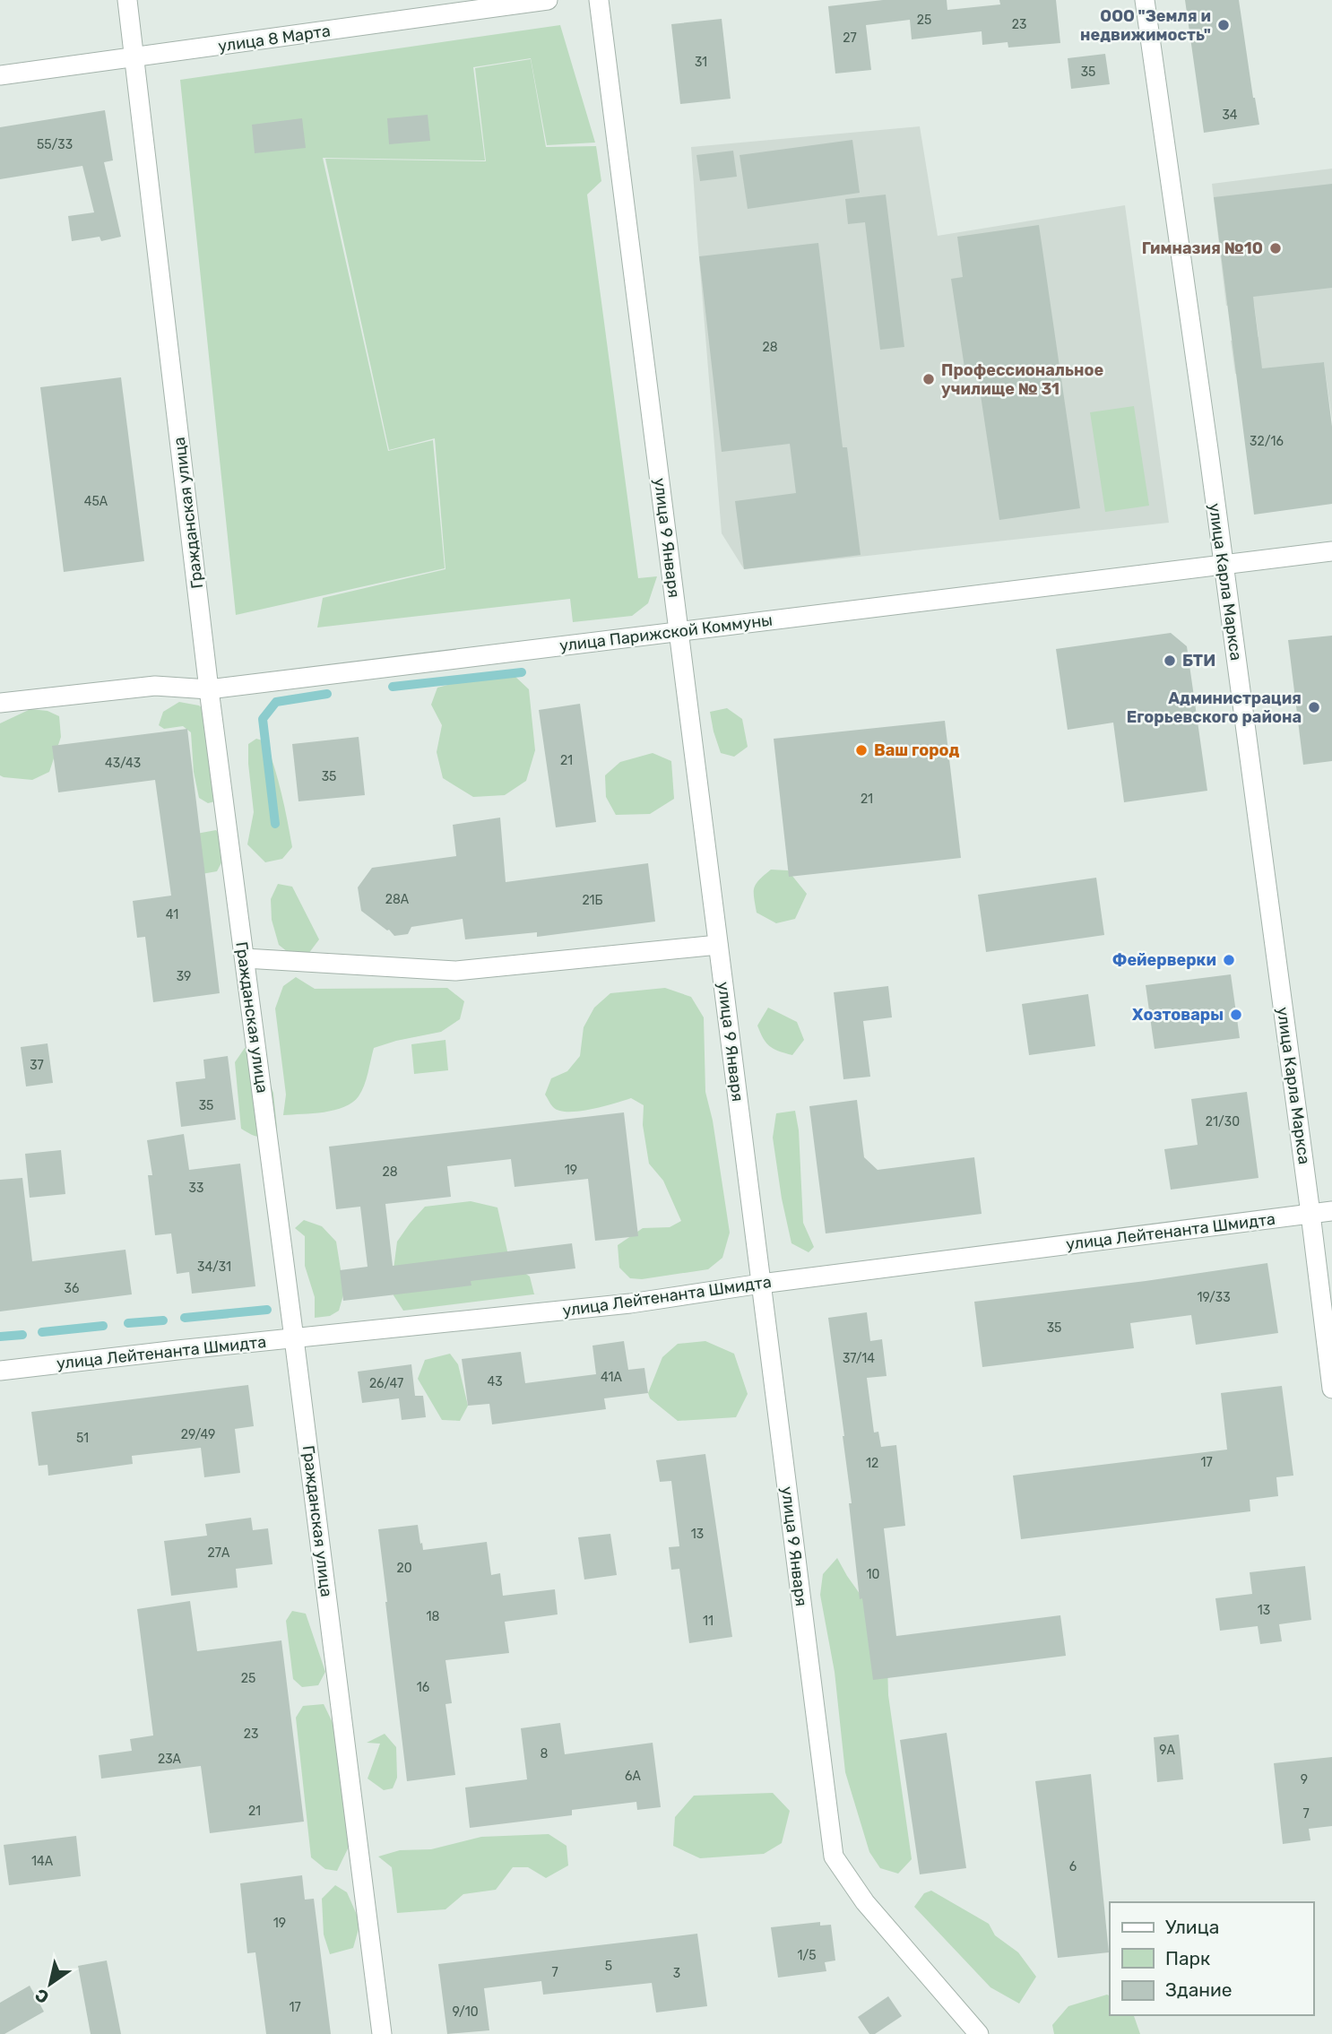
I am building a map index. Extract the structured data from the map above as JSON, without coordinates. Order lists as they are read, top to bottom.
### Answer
{
  "streets": {
    "street": [
      "улица 8 Марта",
      "Гражданская улица",
      "улица 9 Января",
      "улица Карла Маркса",
      "улица Парижской Коммуны",
      "улица Лейтенанта Шмидта"
    ]
  },
  "crossings": [
    ["улица 8 Марта", "Гражданская улица"],
    ["Гражданская улица", "улица Парижской Коммуны"],
    ["Гражданская улица", "улица Лейтенанта Шмидта"],
    ["улица 9 Января", "улица Парижской Коммуны"],
    ["улица 9 Января", "улица Лейтенанта Шмидта"],
    ["улица Карла Маркса", "улица Парижской Коммуны"],
    ["улица Карла Маркса", "улица Лейтенанта Шмидта"]
  ],
  "places": [
    "ООО \"Земля и недвижимость\"",
    "Гимназия №10",
    "Профессиональное училище № 31",
    "БТИ",
    "Администрация Егорьевского района",
    "Ваш город",
    "Фейерверки",
    "Хозтовары"
  ],
  "house_numbers": [
    "25",
    "23",
    "27",
    "31",
    "35",
    "34",
    "55/33",
    "28",
    "32/16",
    "45А",
    "21",
    "43/43",
    "35",
    "21",
    "28А",
    "21Б",
    "41",
    "39",
    "37",
    "35",
    "21/30",
    "19",
    "28",
    "33",
    "34/31",
    "36",
    "19/33",
    "35",
    "37/14",
    "41А",
    "43",
    "26/47",
    "29/49",
    "51",
    "17",
    "12",
    "13",
    "27А",
    "20",
    "10",
    "13",
    "18",
    "11",
    "25",
    "16",
    "23",
    "9А",
    "8",
    "23А",
    "6А",
    "9",
    "21",
    "7",
    "14А",
    "6",
    "19",
    "1/5",
    "5",
    "7",
    "3",
    "17",
    "9/10"
  ],
  "legend": ["Улица", "Парк", "Здание"],
  "north": "bottom left"
}
